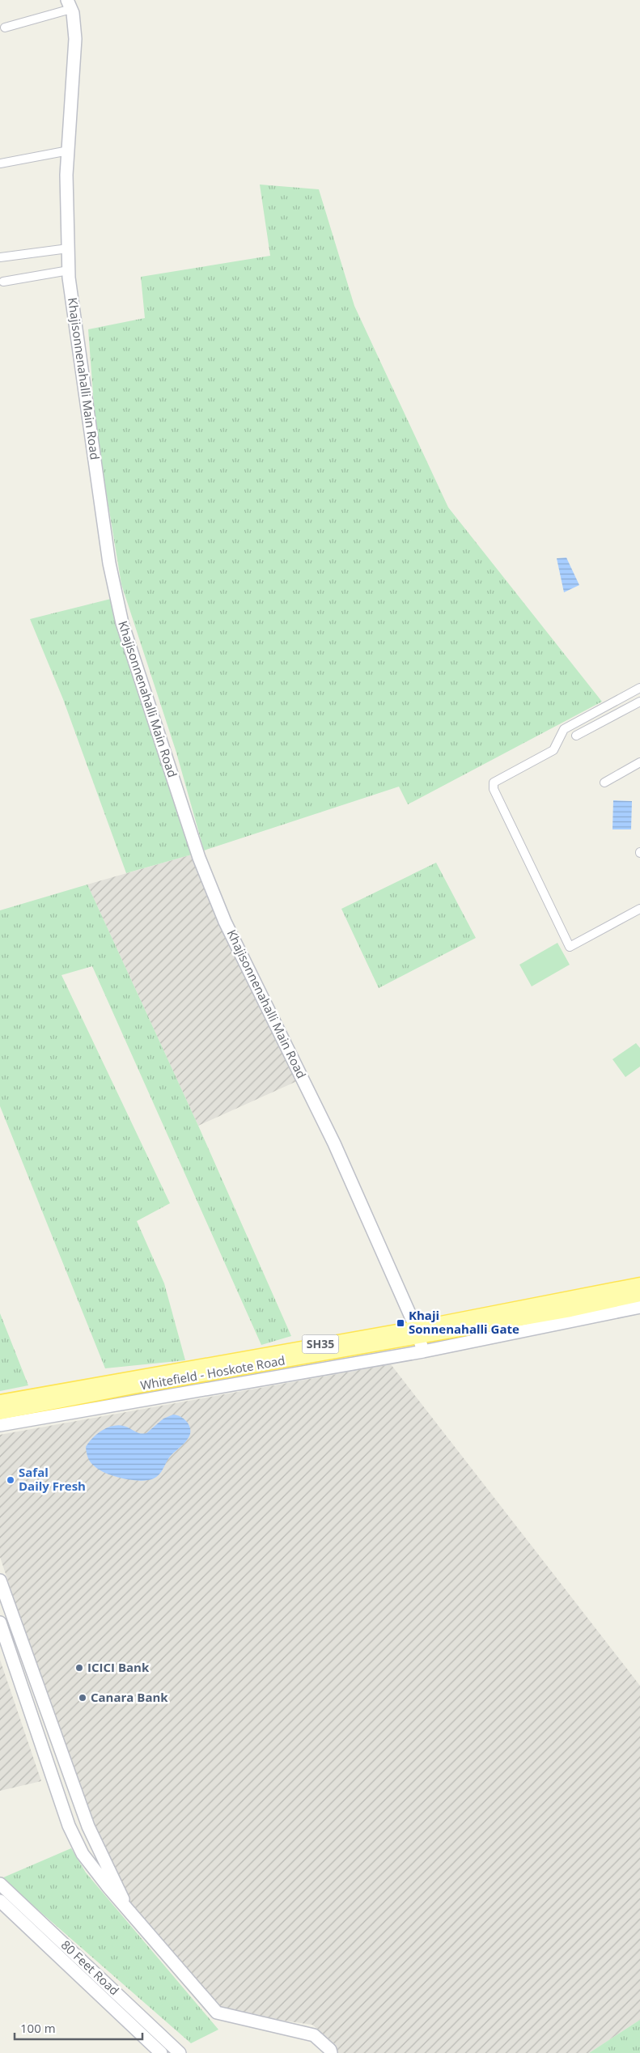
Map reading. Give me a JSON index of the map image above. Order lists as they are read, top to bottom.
{
  "streets": {
    "main road": ["SH35", "Whitefield - Hoskote Road"],
    "street": ["Khajisonnenahalli Main Road", "80 Feet Road"]
  },
  "crossings": [
    ["Khajisonnenahalli Main Road", "Whitefield - Hoskote Road"]
  ],
  "places": {
    "transit": ["Khaji Sonnenahalli Gate"],
    "other": ["Safal Daily Fresh", "ICICI Bank", "Canara Bank"]
  },
  "scale_bar": "100 m"
}
